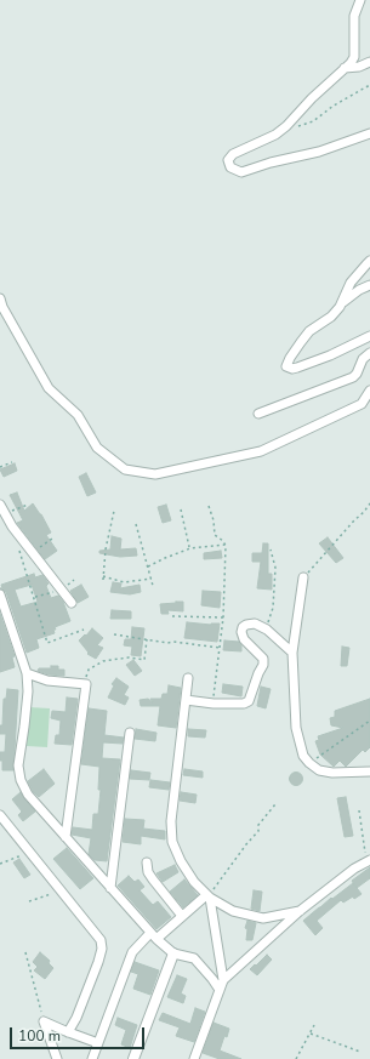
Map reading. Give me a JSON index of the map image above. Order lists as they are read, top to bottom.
{
  "scale_bar": "100 m"
}
